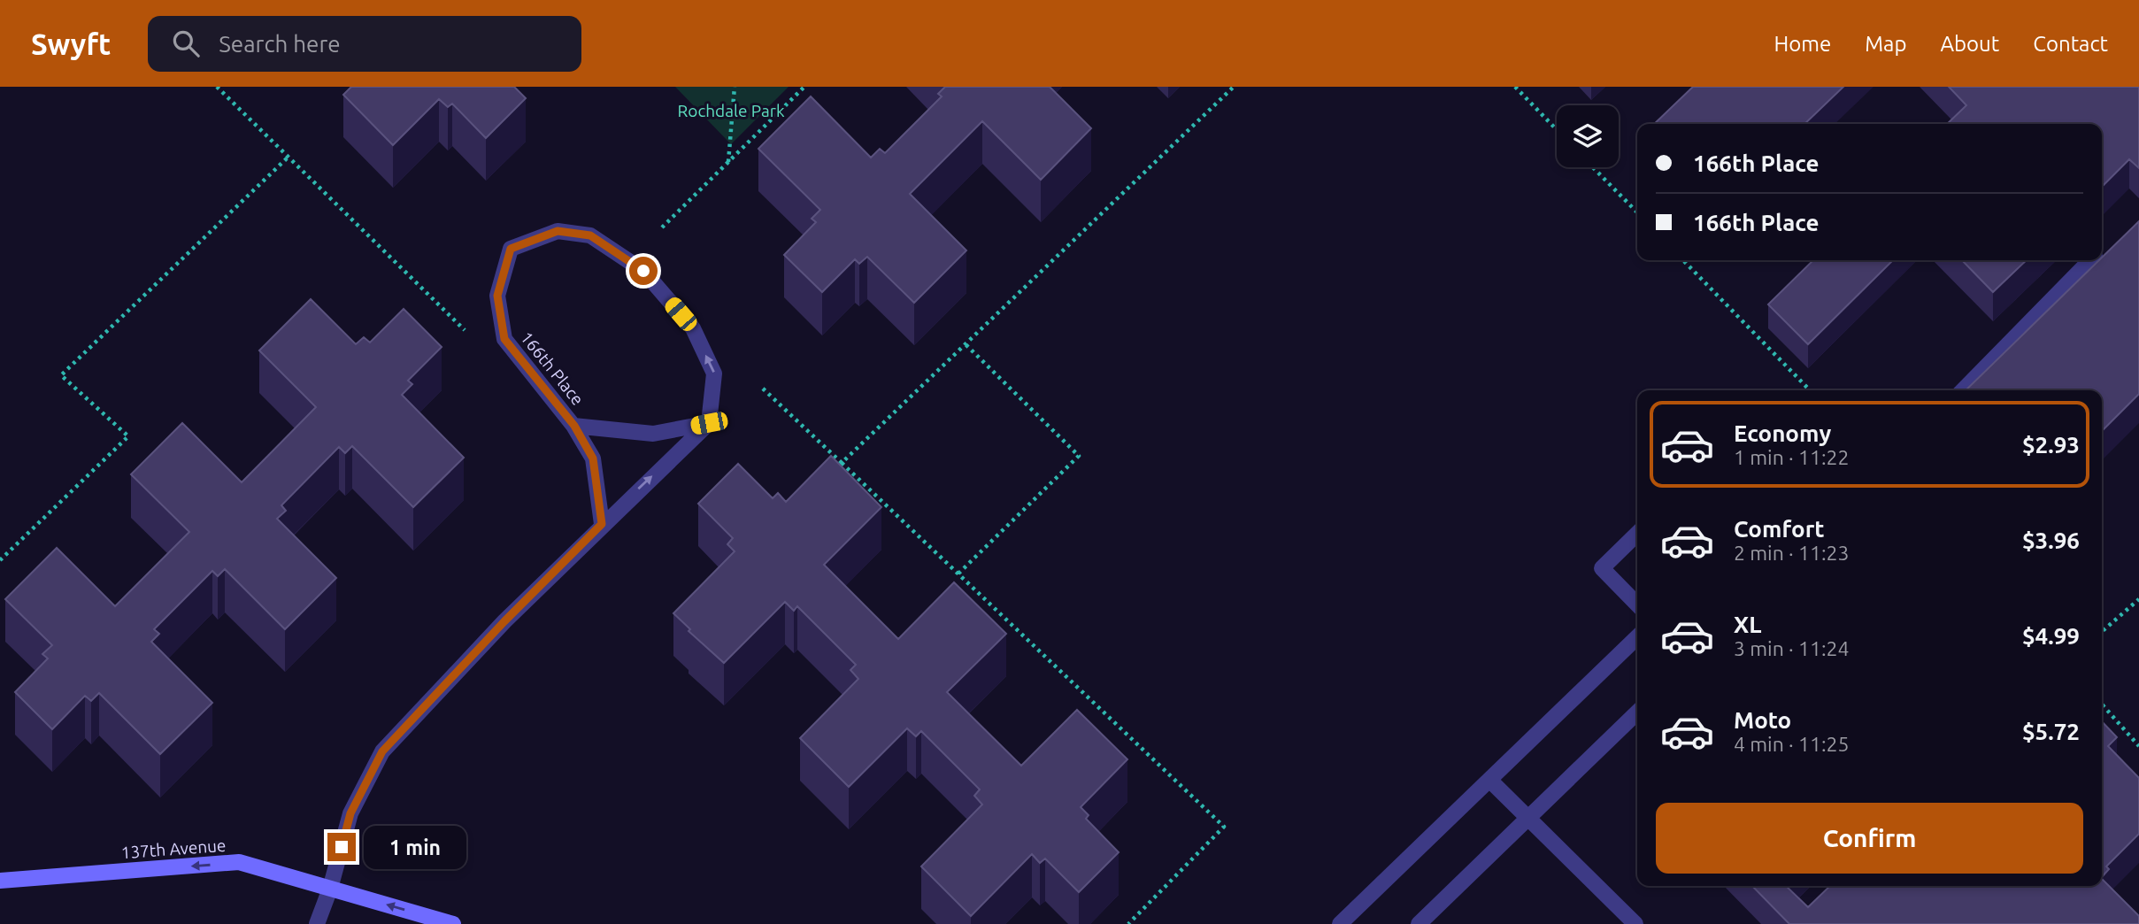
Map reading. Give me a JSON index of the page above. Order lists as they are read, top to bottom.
{
  "streets": {
    "street": ["166th Place", "137th Avenue"]
  },
  "one_way": ["137th Avenue"],
  "parks": ["Rochdale Park"],
  "page": {
    "header": "Swyft",
    "search": "Search here",
    "nav": [
      "Home",
      "Map",
      "About",
      "Contact"
    ],
    "banner": ["166th Place", "166th Place"],
    "list": [
      {
        "name": "Economy",
        "note": "1 min · 11:22",
        "value": "$2.93"
      },
      {
        "name": "Comfort",
        "note": "2 min · 11:23",
        "value": "$3.96"
      },
      {
        "name": "XL",
        "note": "3 min · 11:24",
        "value": "$4.99"
      },
      {
        "name": "Moto",
        "note": "4 min · 11:25",
        "value": "$5.72"
      }
    ],
    "buttons": "Confirm",
    "bubble": "1 min"
  }
}
